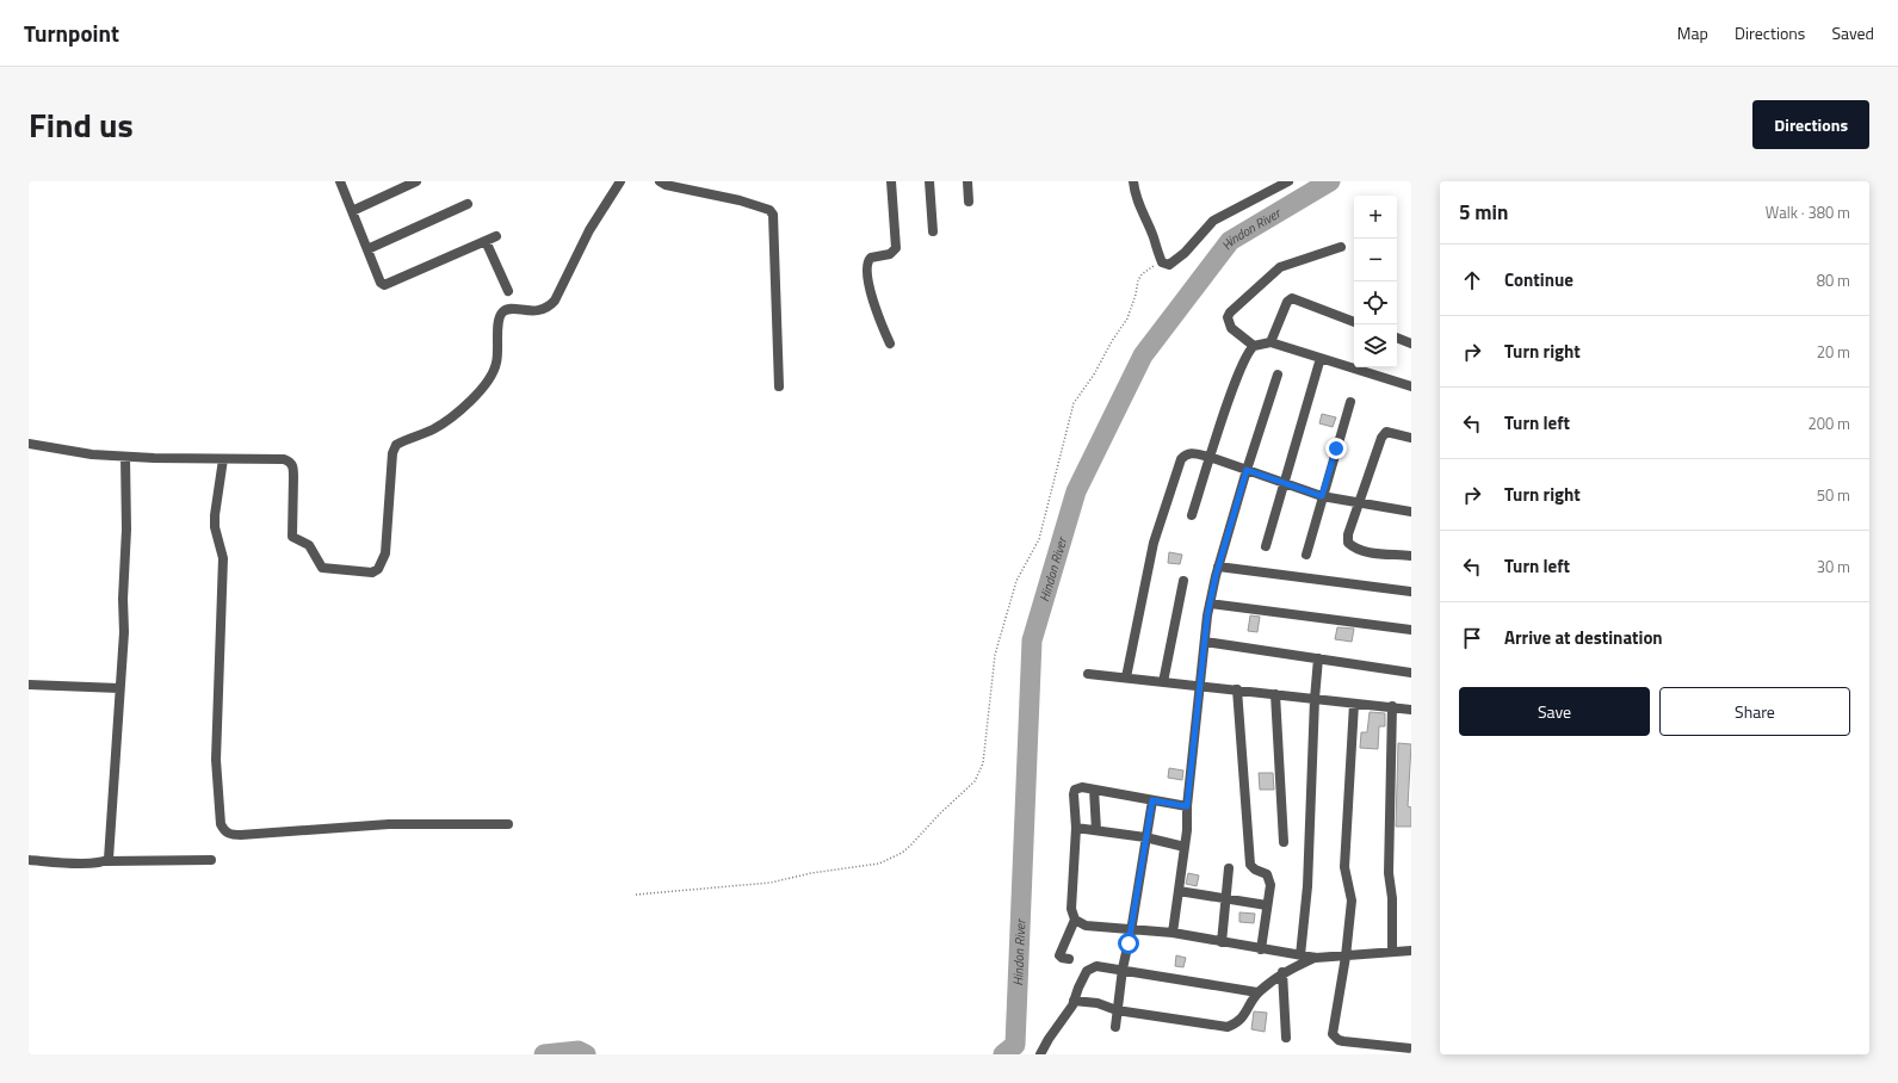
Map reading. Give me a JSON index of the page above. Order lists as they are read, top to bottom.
{
  "water": ["Hindon River"],
  "page": {
    "header": "Turnpoint",
    "nav": ["Map", "Directions", "Saved"],
    "title": "Find us",
    "buttons": [
      "Directions",
      ["Save", "Share"]
    ],
    "heading": ["5 min", "Walk · 380 m"],
    "map_buttons": ["+", "−"],
    "list": [
      ["Continue", "80 m"],
      ["Turn right", "20 m"],
      ["Turn left", "200 m"],
      ["Turn right", "50 m"],
      ["Turn left", "30 m"],
      "Arrive at destination"
    ]
  }
}
